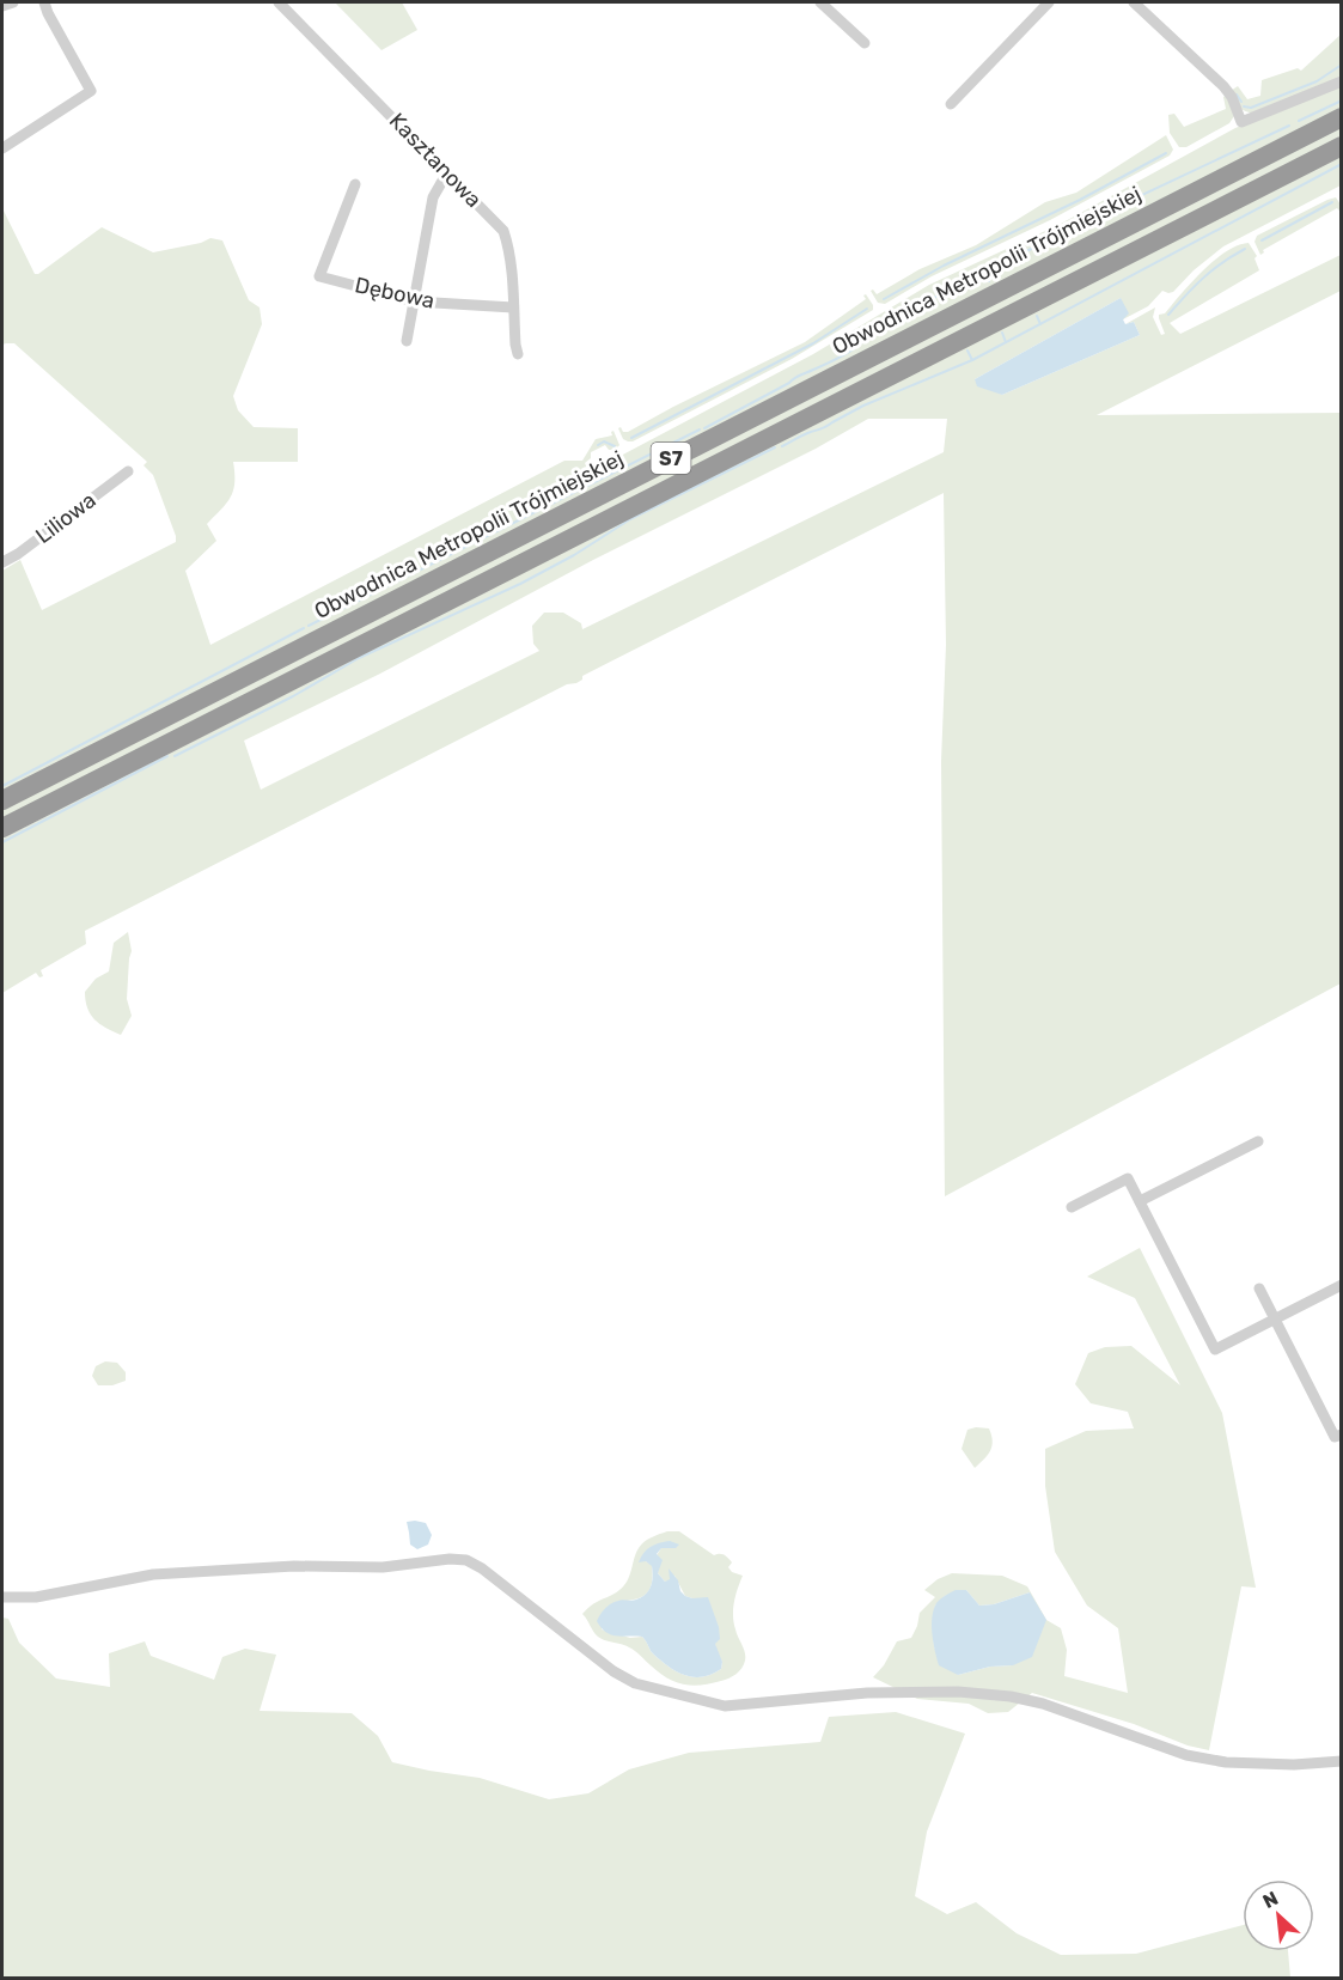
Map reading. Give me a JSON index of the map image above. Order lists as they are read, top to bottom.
{
  "streets": {
    "highway": ["Obwodnica Metropolii Trójmiejskiej", "S7"],
    "street": ["Kasztanowa", "Dębowa", "Liliowa"]
  },
  "crossings": [
    ["Kasztanowa", "Dębowa"]
  ],
  "north": "top left"
}
